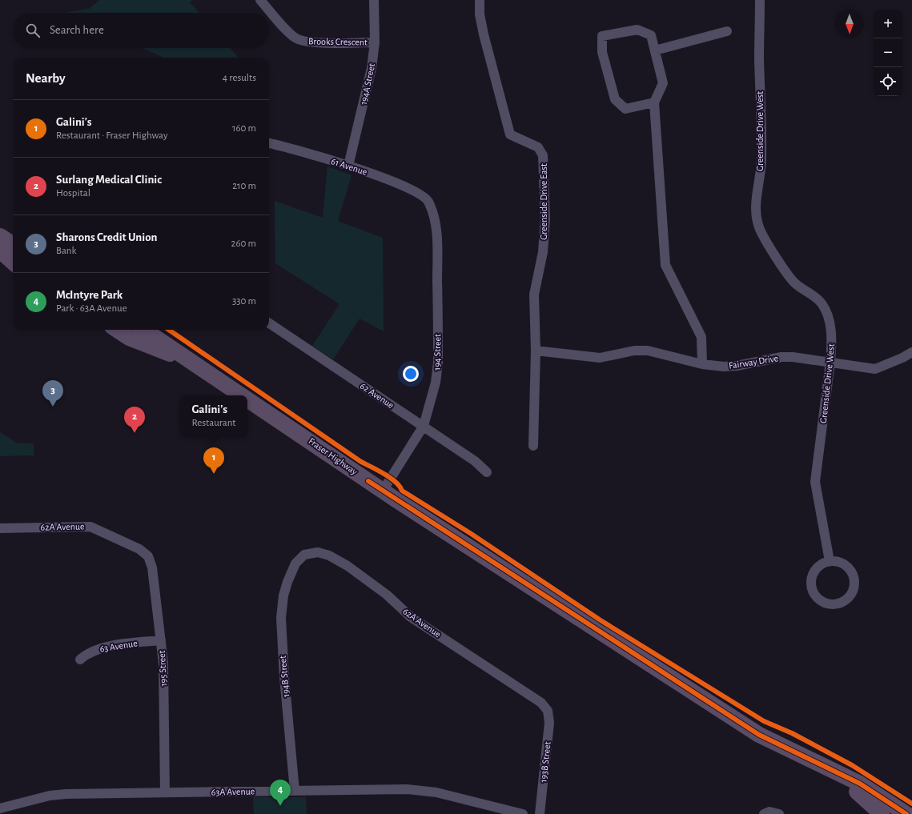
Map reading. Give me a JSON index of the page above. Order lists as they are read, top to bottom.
{
  "streets": {
    "main road": ["Fraser Highway"],
    "street": [
      "Brooks Crescent",
      "194A Street",
      "Greenside Drive West",
      "61 Avenue",
      "Greenside Drive East",
      "194 Street",
      "Fairway Drive",
      "62 Avenue",
      "62A Avenue",
      "63 Avenue",
      "195 Street",
      "194B Street",
      "193B Street",
      "63A Avenue"
    ]
  },
  "crossings": [
    ["Brooks Crescent", "194A Street"],
    ["194A Street", "61 Avenue"],
    ["Greenside Drive West", "Fairway Drive"],
    ["61 Avenue", "194 Street"],
    ["Greenside Drive East", "Fairway Drive"],
    ["194 Street", "62 Avenue"],
    ["194 Street", "Fraser Highway"],
    ["62A Avenue", "195 Street"],
    ["62A Avenue", "194B Street"],
    ["62A Avenue", "193B Street"],
    ["63 Avenue", "195 Street"],
    ["195 Street", "63A Avenue"],
    ["194B Street", "63A Avenue"]
  ],
  "north": "bottom",
  "page": {
    "map_buttons": ["+", "−"],
    "search": "Search here",
    "heading": ["Nearby", "4 results"],
    "list": [
      {
        "mark": "1",
        "name": "Galini's",
        "note": "Restaurant · Fraser Highway",
        "value": "160 m"
      },
      {
        "mark": "2",
        "name": "Surlang Medical Clinic",
        "note": "Hospital",
        "value": "210 m"
      },
      {
        "mark": "3",
        "name": "Sharons Credit Union",
        "note": "Bank",
        "value": "260 m"
      },
      {
        "mark": "4",
        "name": "McIntyre Park",
        "note": "Park · 63A Avenue",
        "value": "330 m"
      }
    ],
    "pins": [
      "3",
      "2",
      "1",
      "4"
    ],
    "popup": ["Galini's", "Restaurant"]
  }
}
